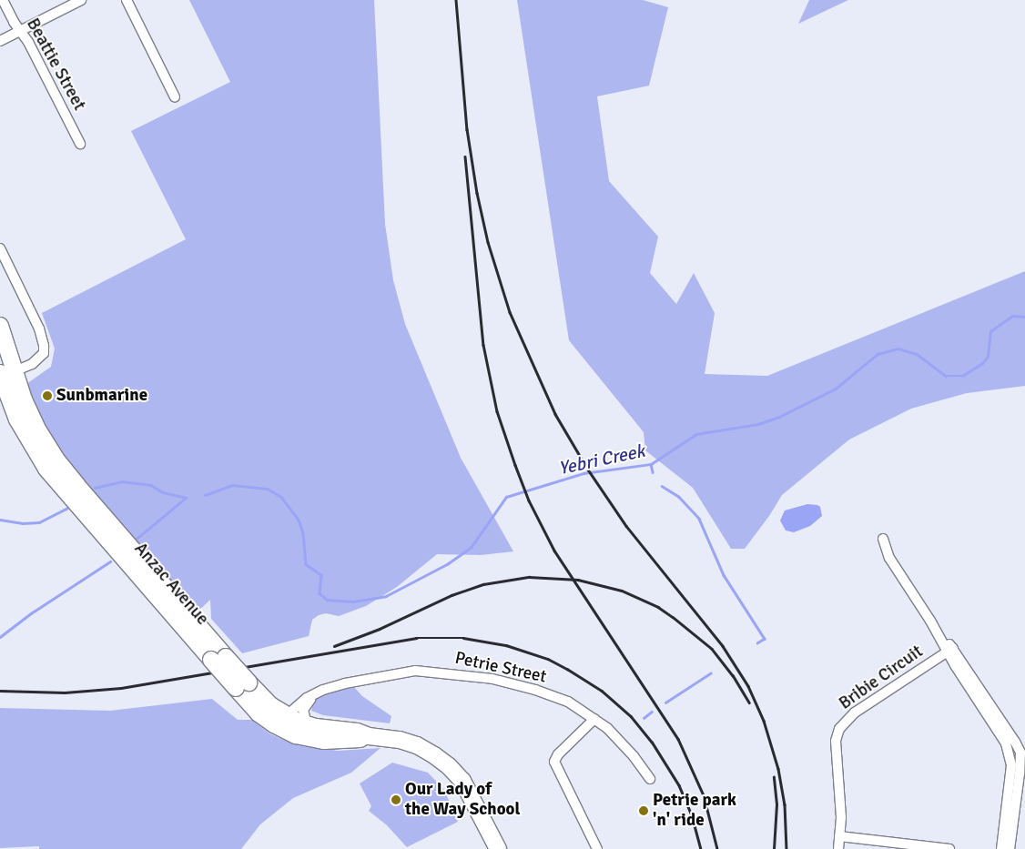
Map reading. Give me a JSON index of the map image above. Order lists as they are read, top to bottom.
{
  "streets": {
    "highway": ["Anzac Avenue"],
    "street": ["Beattie Street", "Petrie Street", "Bribie Circuit"]
  },
  "crossings": [
    ["Anzac Avenue", "Petrie Street"]
  ],
  "water": ["Yebri Creek"],
  "places": ["Sunbmarine", "Our Lady of the Way School", "Petrie park 'n' ride"]
}
